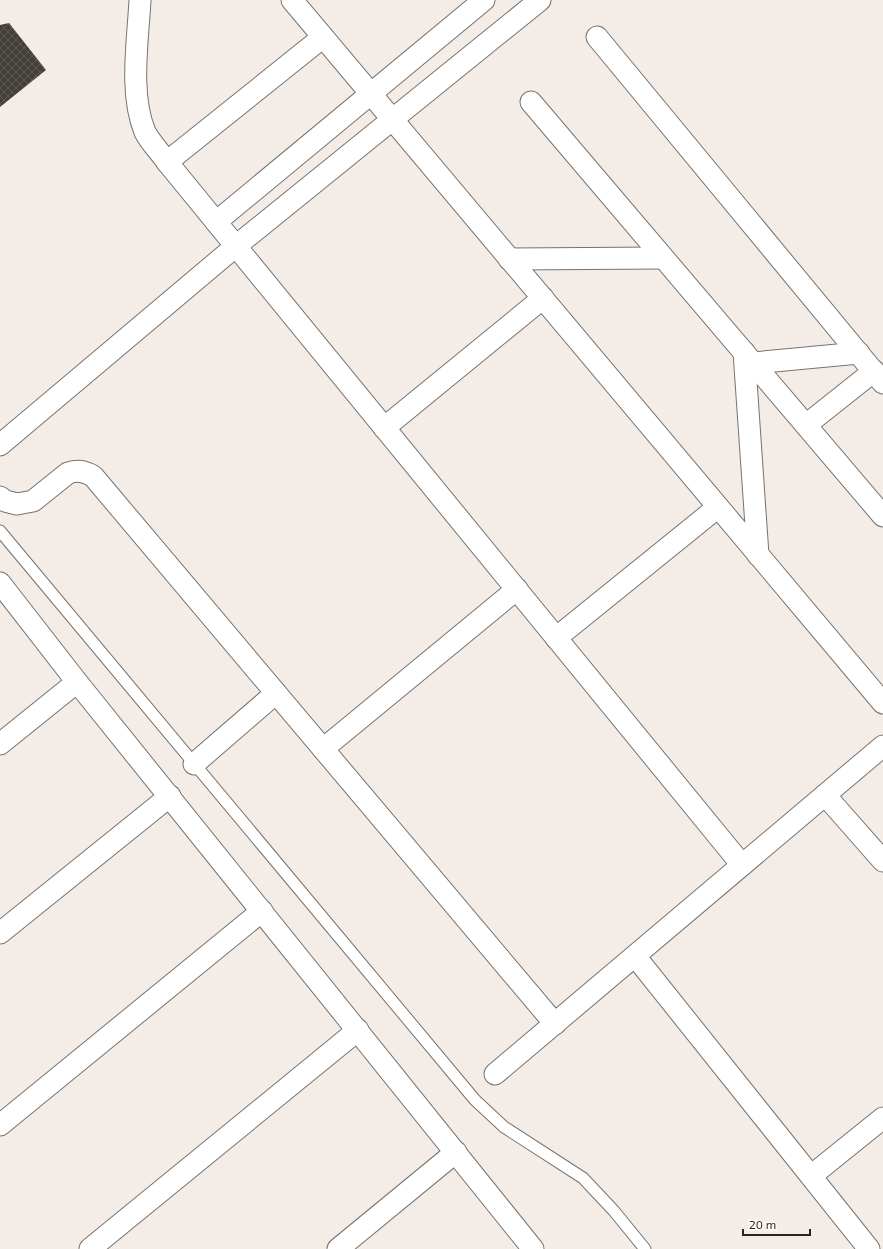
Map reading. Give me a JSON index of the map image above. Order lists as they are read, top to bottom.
{
  "scale_bar": "20 m"
}
